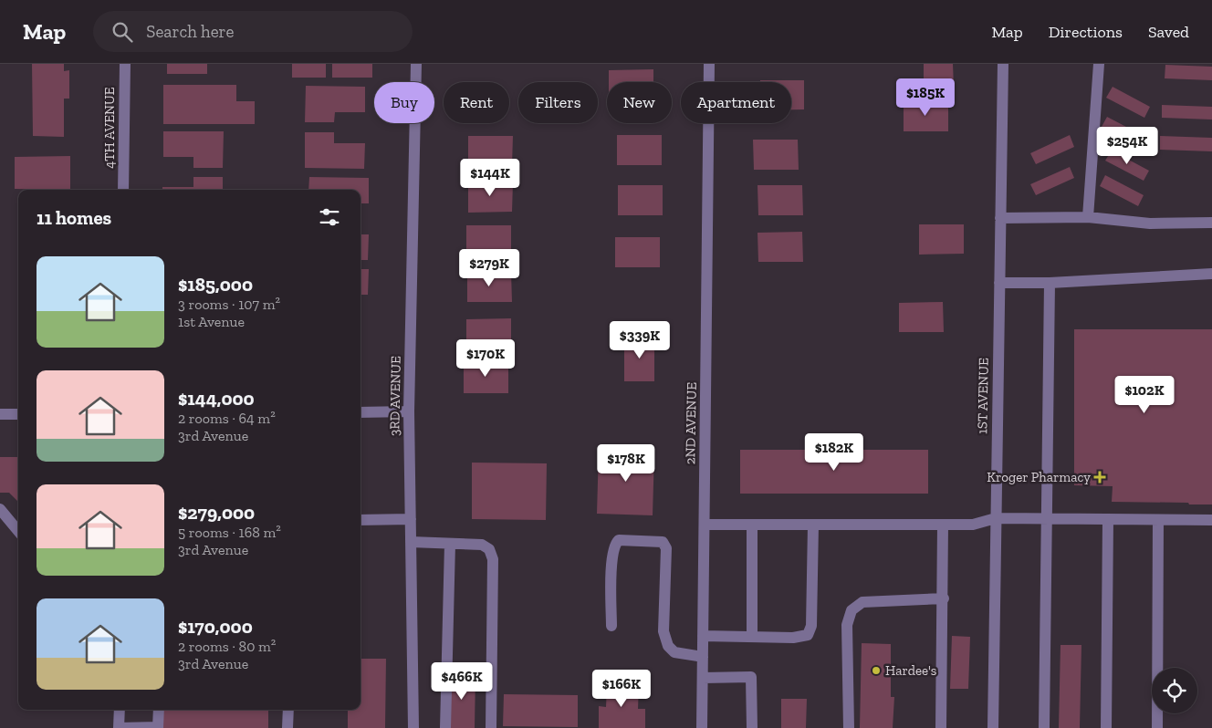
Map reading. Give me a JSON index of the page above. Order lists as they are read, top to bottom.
{
  "streets": {
    "street": [
      "4TH AVENUE",
      "3RD AVENUE",
      "1ST AVENUE",
      "2ND AVENUE"
    ]
  },
  "places": {
    "health": ["Kroger Pharmacy"],
    "other": ["Hardee's"]
  },
  "page": {
    "header": "Map",
    "search": "Search here",
    "nav": ["Map", "Directions", "Saved"],
    "price": [
      "$185K",
      "$254K",
      "$144K",
      "$279K",
      "$339K",
      "$170K",
      "$102K",
      "$182K",
      "$178K",
      "$466K",
      "$166K"
    ],
    "chip": [
      "Buy",
      "Rent",
      "Filters",
      "New",
      "Apartment"
    ],
    "heading": "11 homes",
    "list": [
      {
        "name": "$185,000",
        "note": "3 rooms · 107 m² · 1st Avenue"
      },
      {
        "name": "$144,000",
        "note": "2 rooms · 64 m² · 3rd Avenue"
      },
      {
        "name": "$279,000",
        "note": "5 rooms · 168 m² · 3rd Avenue"
      },
      {
        "name": "$170,000",
        "note": "2 rooms · 80 m² · 3rd Avenue"
      }
    ]
  }
}
